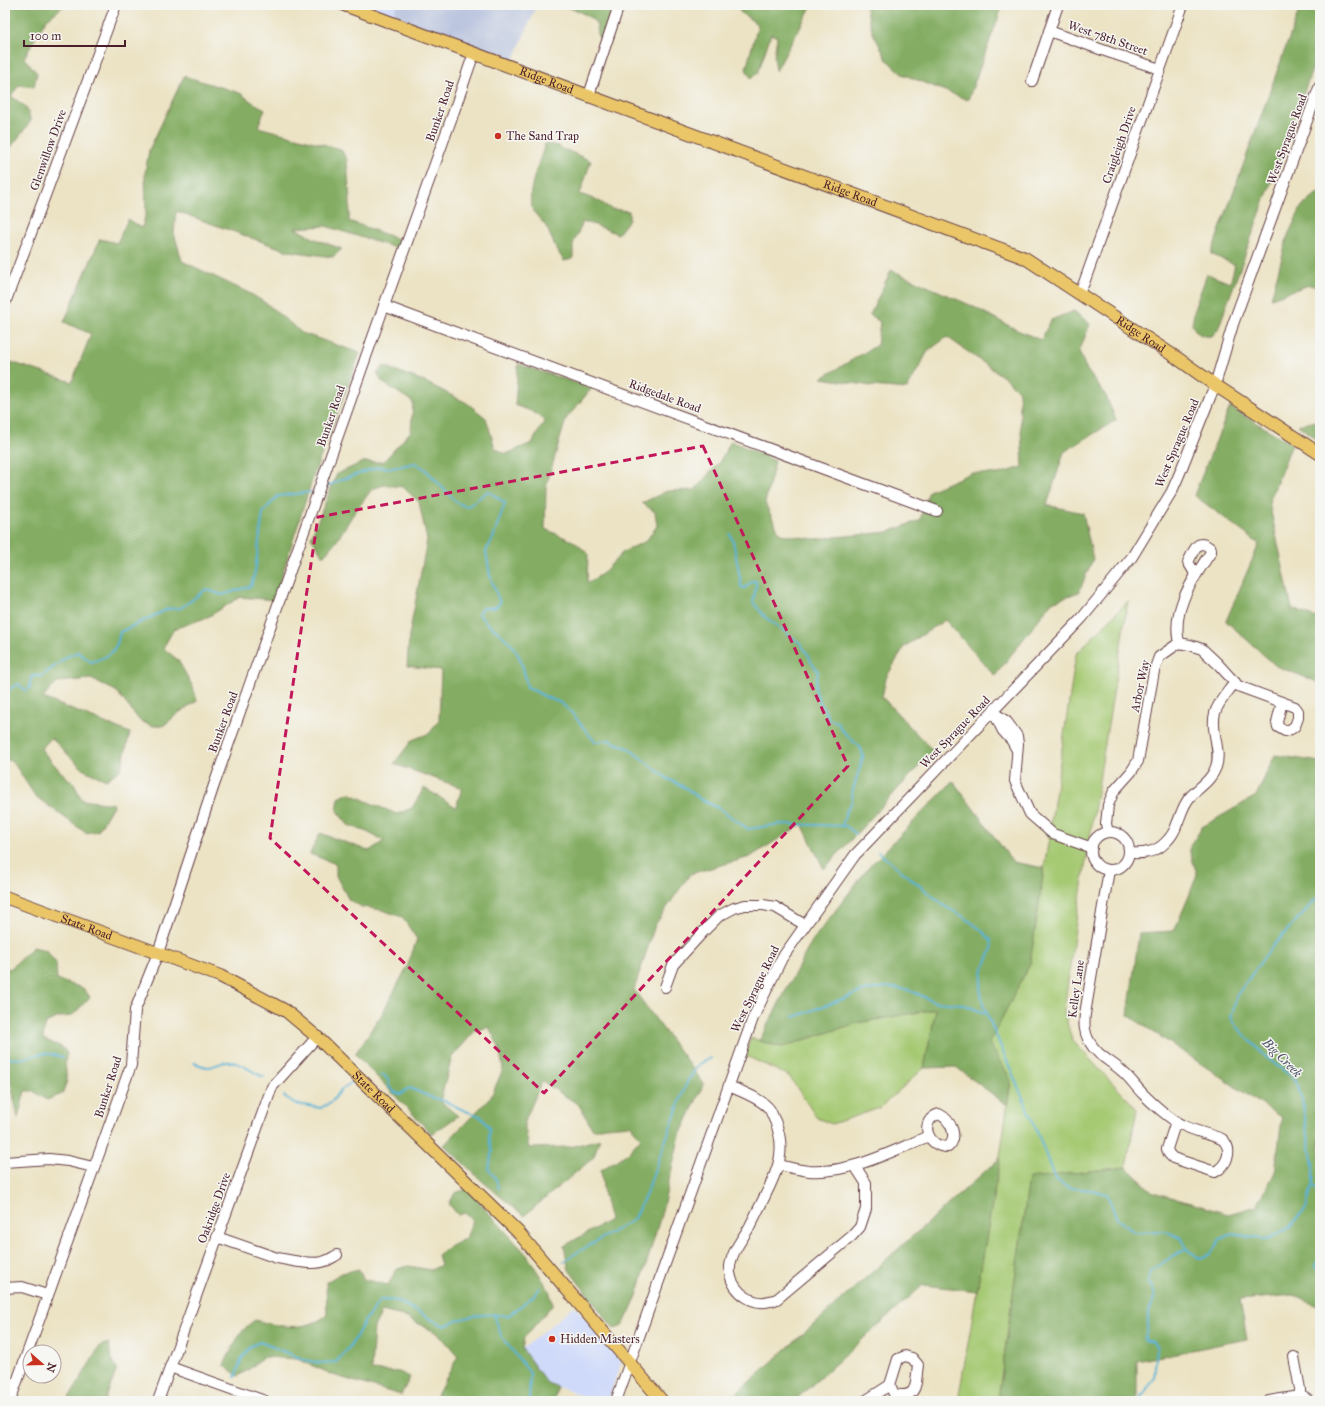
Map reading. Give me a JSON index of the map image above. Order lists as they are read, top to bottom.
{
  "streets": {
    "main road": ["Ridge Road", "State Road"],
    "street": [
      "West 78th Street",
      "Bunker Road",
      "West Sprague Road",
      "Craigleigh Drive",
      "Glenwillow Drive",
      "Ridgedale Road",
      "Arbor Way",
      "Kelley Lane",
      "Oakridge Drive"
    ]
  },
  "crossings": [
    ["West 78th Street", "Craigleigh Drive"],
    ["Ridge Road", "Bunker Road"],
    ["Ridge Road", "West Sprague Road"],
    ["Ridge Road", "Craigleigh Drive"],
    ["Bunker Road", "Ridgedale Road"],
    ["Bunker Road", "State Road"],
    ["West Sprague Road", "State Road"],
    ["Arbor Way", "Kelley Lane"],
    ["State Road", "Oakridge Drive"]
  ],
  "water": ["Big Creek"],
  "places": ["The Sand Trap", "Hidden Masters"],
  "scale_bar": "100 m",
  "north": "right"
}
